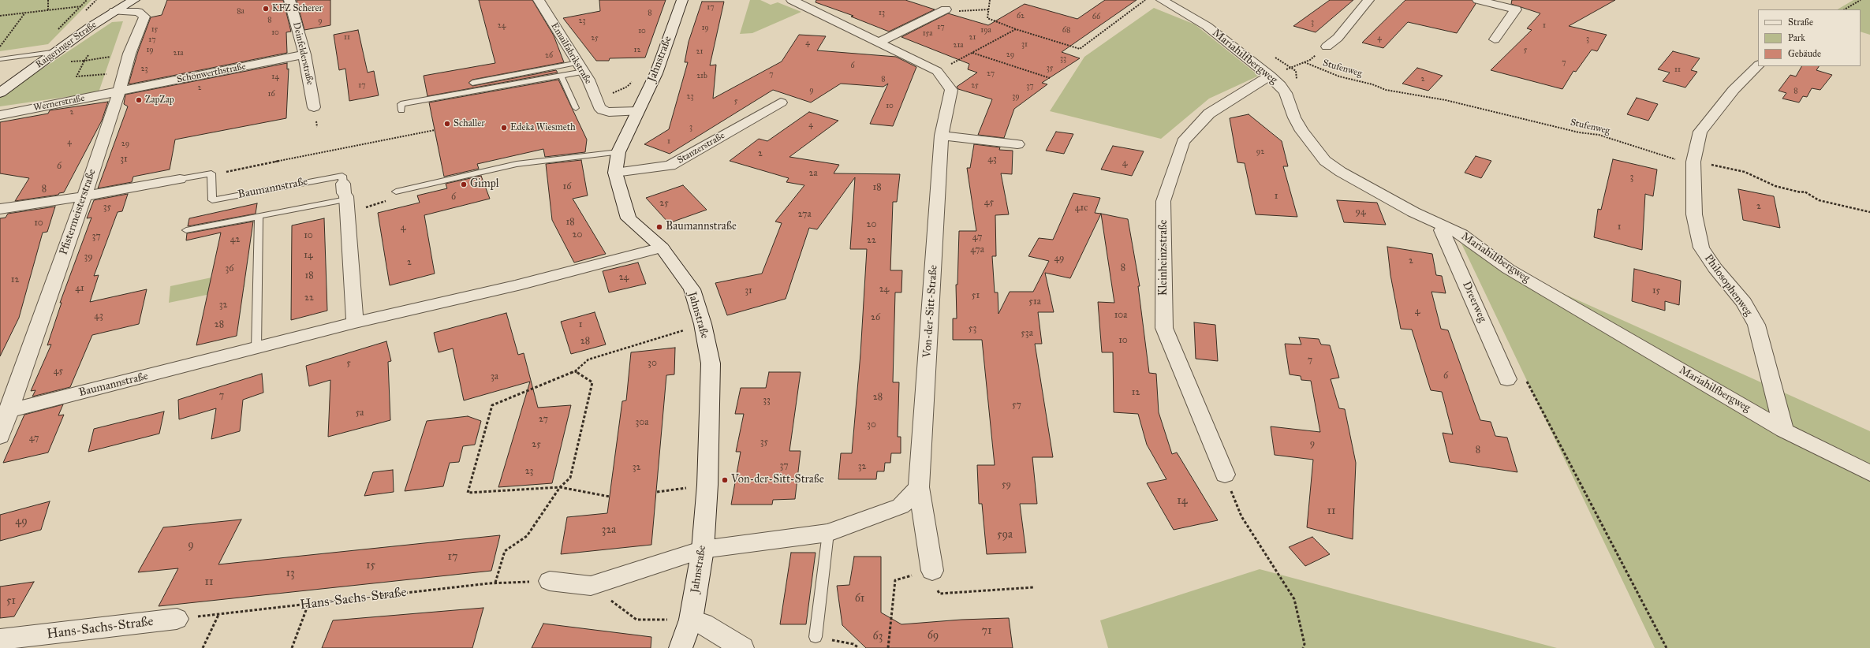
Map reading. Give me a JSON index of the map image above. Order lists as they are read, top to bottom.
{
  "streets": {
    "street": [
      "Raigeringer Straße",
      "Deinfelderstraße",
      "Emailfabrikstraße",
      "Mariahilfbergweg",
      "Jahnstraße",
      "Schönwerthstraße",
      "Wernerstraße",
      "Stanzerstraße",
      "Baumannstraße",
      "Pfistermeisterstraße",
      "Kleinheinzstraße",
      "Philosophenweg",
      "Dreerweg",
      "Von-der-Sitt-Straße",
      "Hans-Sachs-Straße"
    ],
    "path": ["Stufenweg"]
  },
  "crossings": [
    ["Raigeringer Straße", "Pfistermeisterstraße"],
    ["Deinfelderstraße", "Schönwerthstraße"],
    ["Emailfabrikstraße", "Jahnstraße"],
    ["Mariahilfbergweg", "Kleinheinzstraße"],
    ["Mariahilfbergweg", "Philosophenweg"],
    ["Mariahilfbergweg", "Dreerweg"],
    ["Jahnstraße", "Stanzerstraße"],
    ["Jahnstraße", "Baumannstraße"],
    ["Stufenweg", "Philosophenweg"],
    ["Schönwerthstraße", "Wernerstraße"],
    ["Schönwerthstraße", "Pfistermeisterstraße"],
    ["Wernerstraße", "Pfistermeisterstraße"],
    ["Baumannstraße", "Pfistermeisterstraße"]
  ],
  "places": [
    "KFZ Scherer",
    "ZapZap",
    "Schaller",
    "Edeka Wiesmeth",
    "Gimpl",
    "Baumannstraße",
    "Von-der-Sitt-Straße"
  ],
  "house_numbers": [
    "17",
    "8a",
    "8",
    "13",
    "62",
    "66",
    "8",
    "9",
    "23",
    "3",
    "24",
    "1",
    "17",
    "19",
    "15",
    "19a",
    "68",
    "10",
    "10",
    "15a",
    "11",
    "21",
    "25",
    "4",
    "3",
    "17",
    "4",
    "31",
    "21a",
    "19",
    "12",
    "5",
    "21",
    "21a",
    "29",
    "26",
    "33",
    "7",
    "6",
    "35",
    "23",
    "11",
    "27",
    "7",
    "21b",
    "14",
    "8",
    "2",
    "17",
    "25",
    "37",
    "2",
    "9",
    "8",
    "16",
    "23",
    "39",
    "5",
    "10",
    "2",
    "4",
    "3",
    "1",
    "4",
    "29",
    "92",
    "2",
    "31",
    "43",
    "4",
    "6",
    "2a",
    "3",
    "16",
    "18",
    "8",
    "1",
    "6",
    "45",
    "25",
    "2",
    "35",
    "41c",
    "94",
    "27a",
    "18",
    "10",
    "20",
    "1",
    "4",
    "20",
    "10",
    "37",
    "47",
    "42",
    "22",
    "47a",
    "14",
    "39",
    "49",
    "2",
    "2",
    "8",
    "36",
    "18",
    "24",
    "12",
    "41",
    "24",
    "31",
    "15",
    "51",
    "22",
    "51a",
    "32",
    "4",
    "10a",
    "43",
    "26",
    "28",
    "1",
    "53",
    "53a",
    "10",
    "28",
    "7",
    "5",
    "30",
    "45",
    "6",
    "3a",
    "12",
    "7",
    "28",
    "33",
    "57",
    "5a",
    "27",
    "30a",
    "30",
    "47",
    "35",
    "9",
    "25",
    "8",
    "37",
    "32",
    "32",
    "23",
    "59",
    "14",
    "11",
    "49",
    "32a",
    "59a",
    "9",
    "17",
    "15",
    "13",
    "11",
    "61",
    "51",
    "71",
    "69",
    "63"
  ],
  "legend": ["Straße", "Park", "Gebäude"]
}
